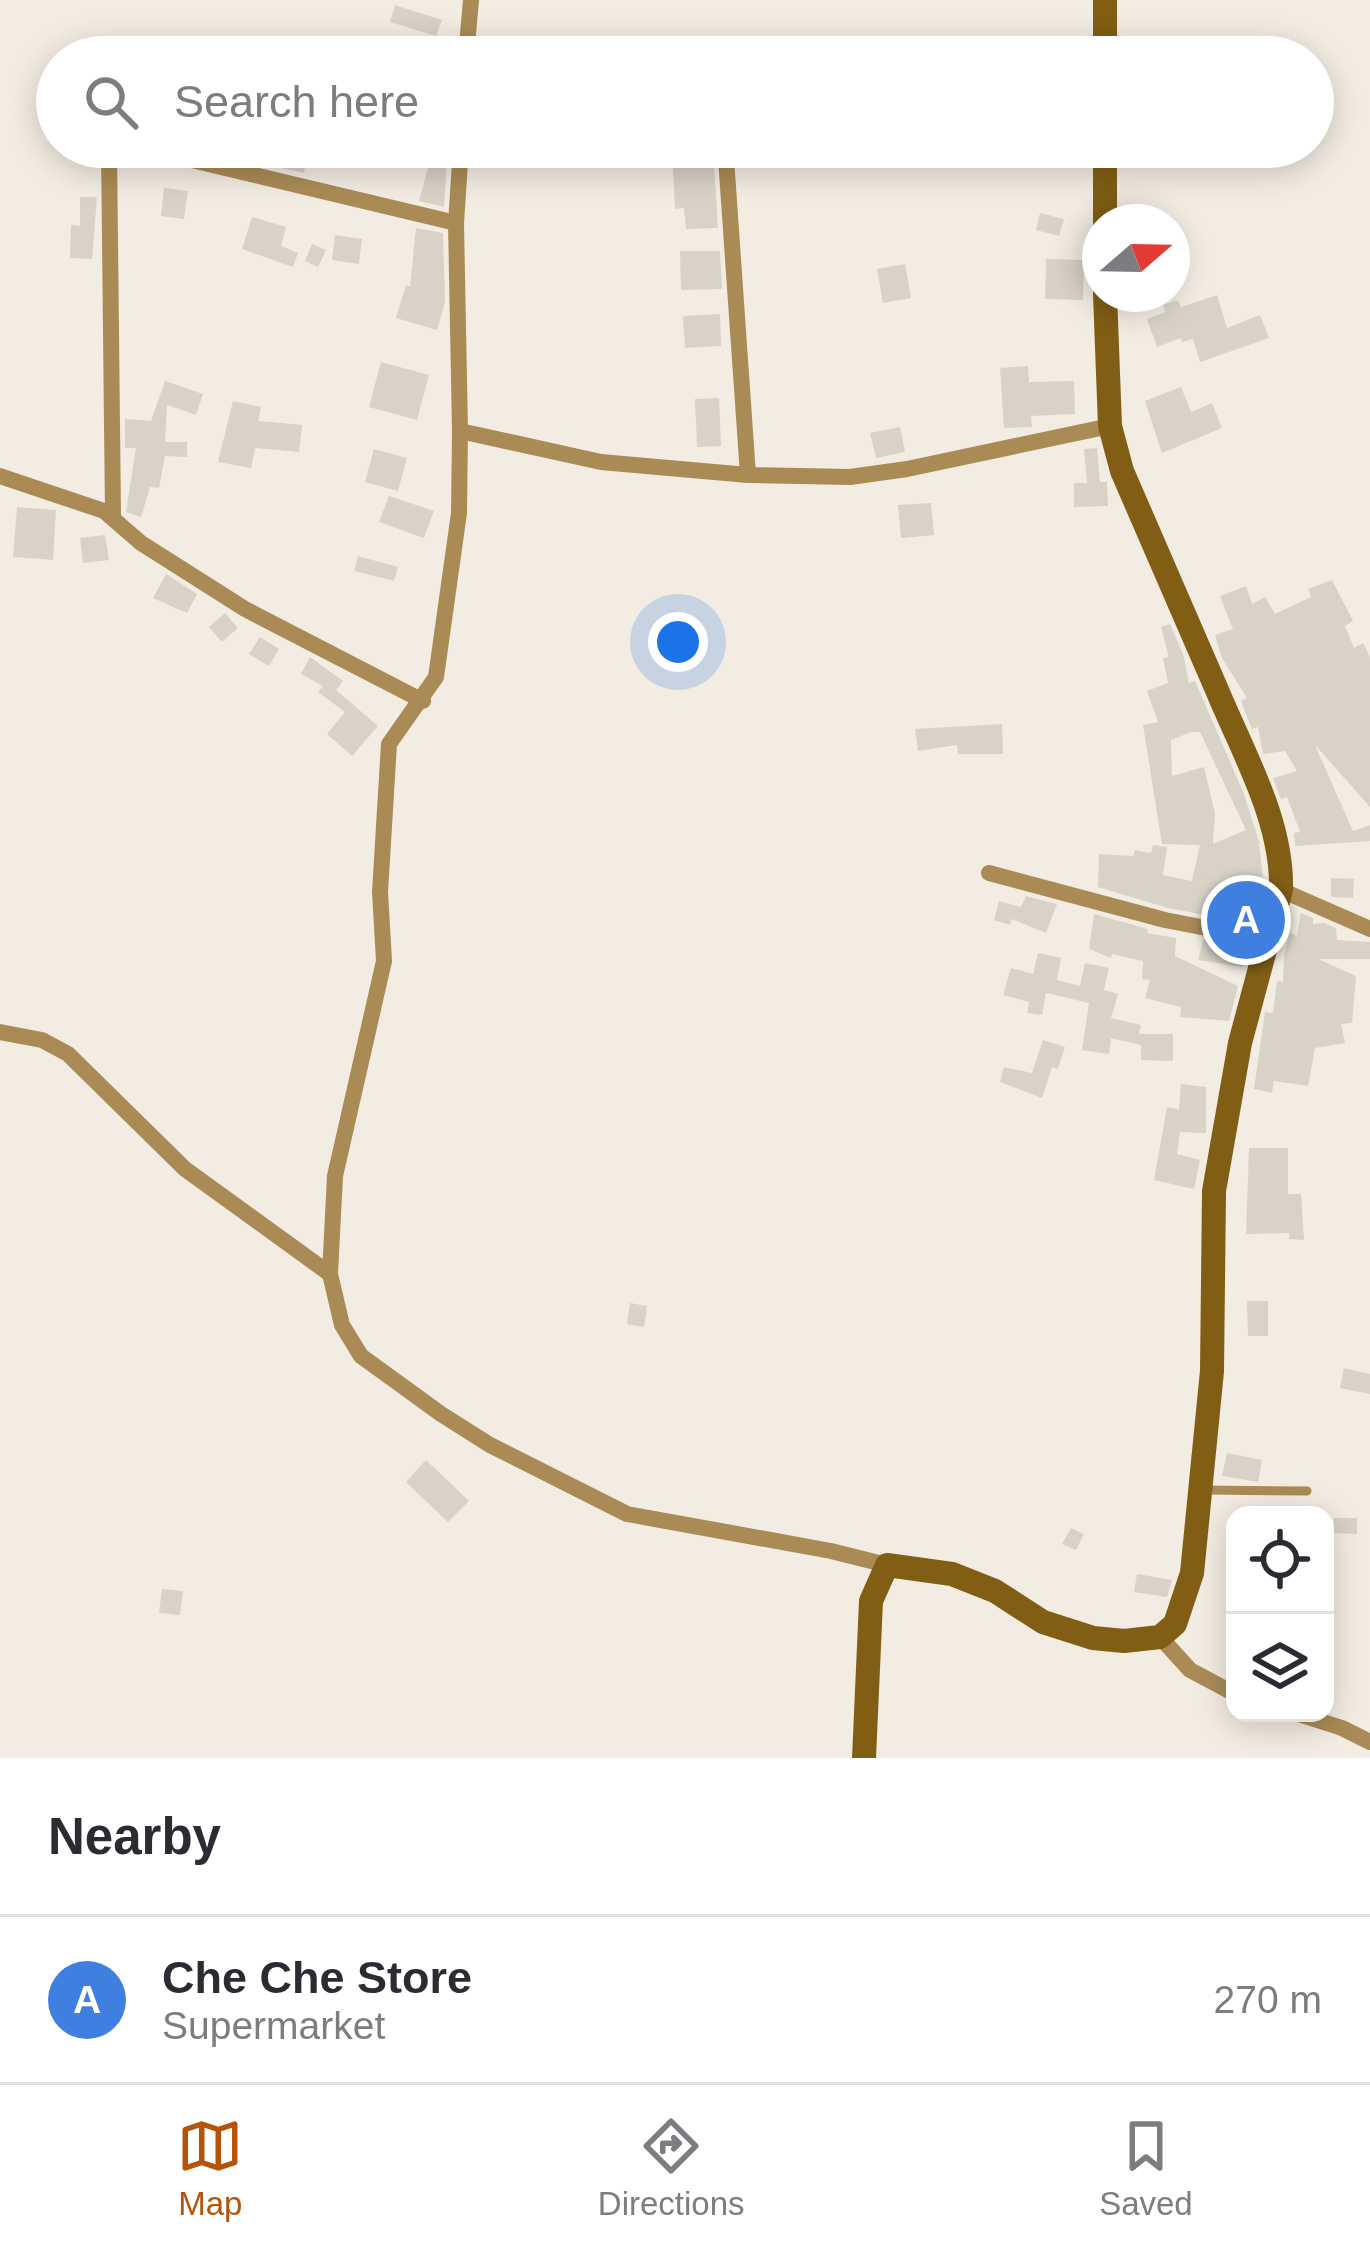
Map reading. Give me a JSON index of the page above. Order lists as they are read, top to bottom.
{
  "north": "right",
  "page": {
    "search": "Search here",
    "pins": "A",
    "heading": "Nearby",
    "list": [
      {
        "mark": "A",
        "name": "Che Che Store",
        "note": "Supermarket",
        "value": "270 m"
      }
    ],
    "nav": ["Map", "Directions", "Saved"]
  }
}
